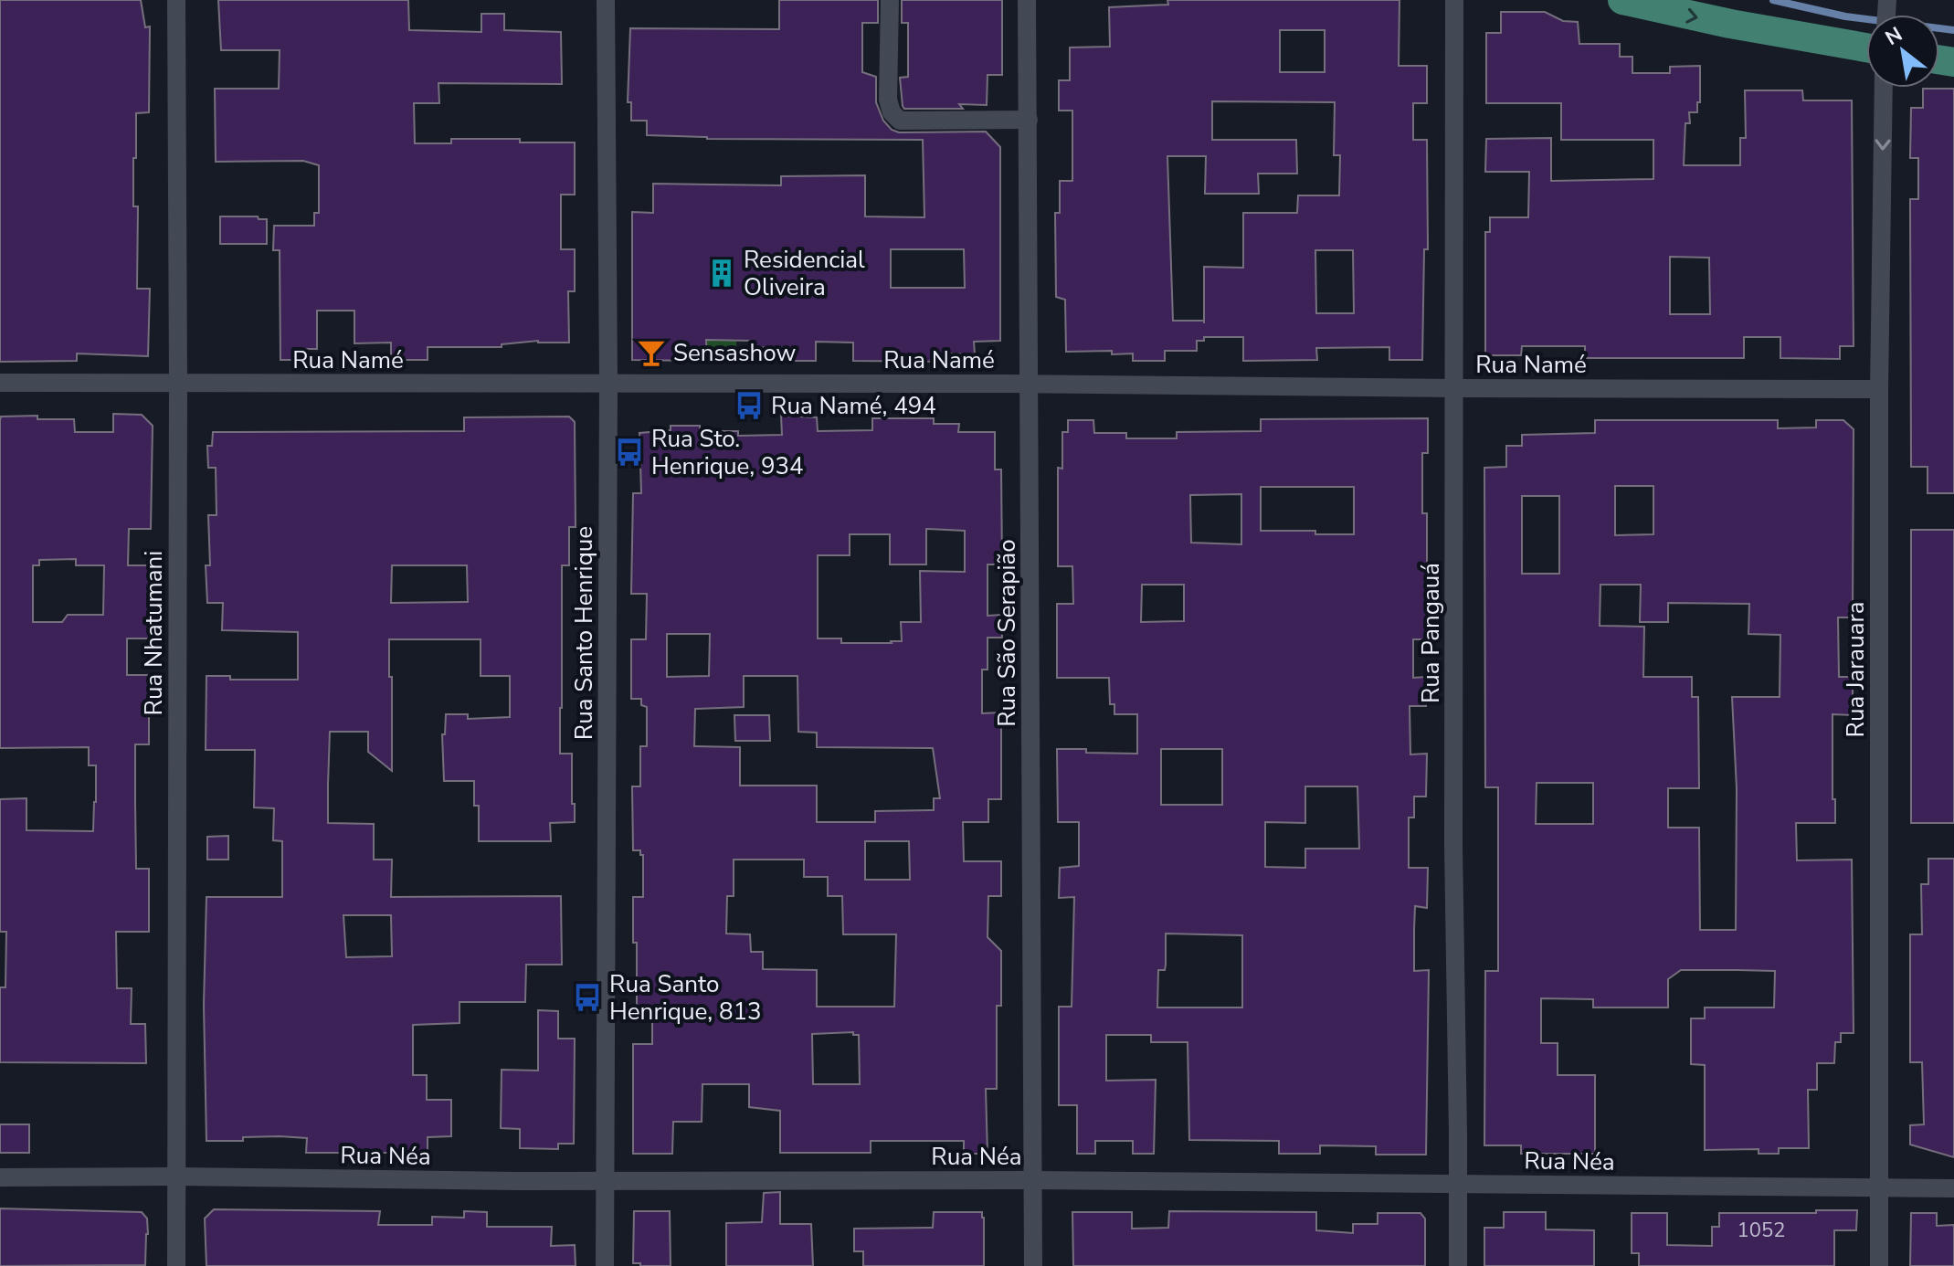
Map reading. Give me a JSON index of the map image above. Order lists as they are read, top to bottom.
{
  "streets": {
    "street": [
      "Rua Namé",
      "Rua Nhatumani",
      "Rua Santo Henrique",
      "Rua São Serapião",
      "Rua Pangauá",
      "Rua Jarauara",
      "Rua Néa"
    ]
  },
  "crossings": [
    ["Rua Namé", "Rua Nhatumani"],
    ["Rua Namé", "Rua Santo Henrique"],
    ["Rua Namé", "Rua São Serapião"],
    ["Rua Namé", "Rua Pangauá"],
    ["Rua Namé", "Rua Jarauara"],
    ["Rua Nhatumani", "Rua Néa"],
    ["Rua Santo Henrique", "Rua Néa"],
    ["Rua São Serapião", "Rua Néa"],
    ["Rua Pangauá", "Rua Néa"],
    ["Rua Jarauara", "Rua Néa"]
  ],
  "places": {
    "building": ["Residencial Oliveira"],
    "bar": ["Sensashow"],
    "bus stop": ["Rua Namé, 494", "Rua Sto. Henrique, 934", "Rua Santo Henrique, 813"]
  },
  "house_numbers": ["1052"],
  "north": "top left"
}
